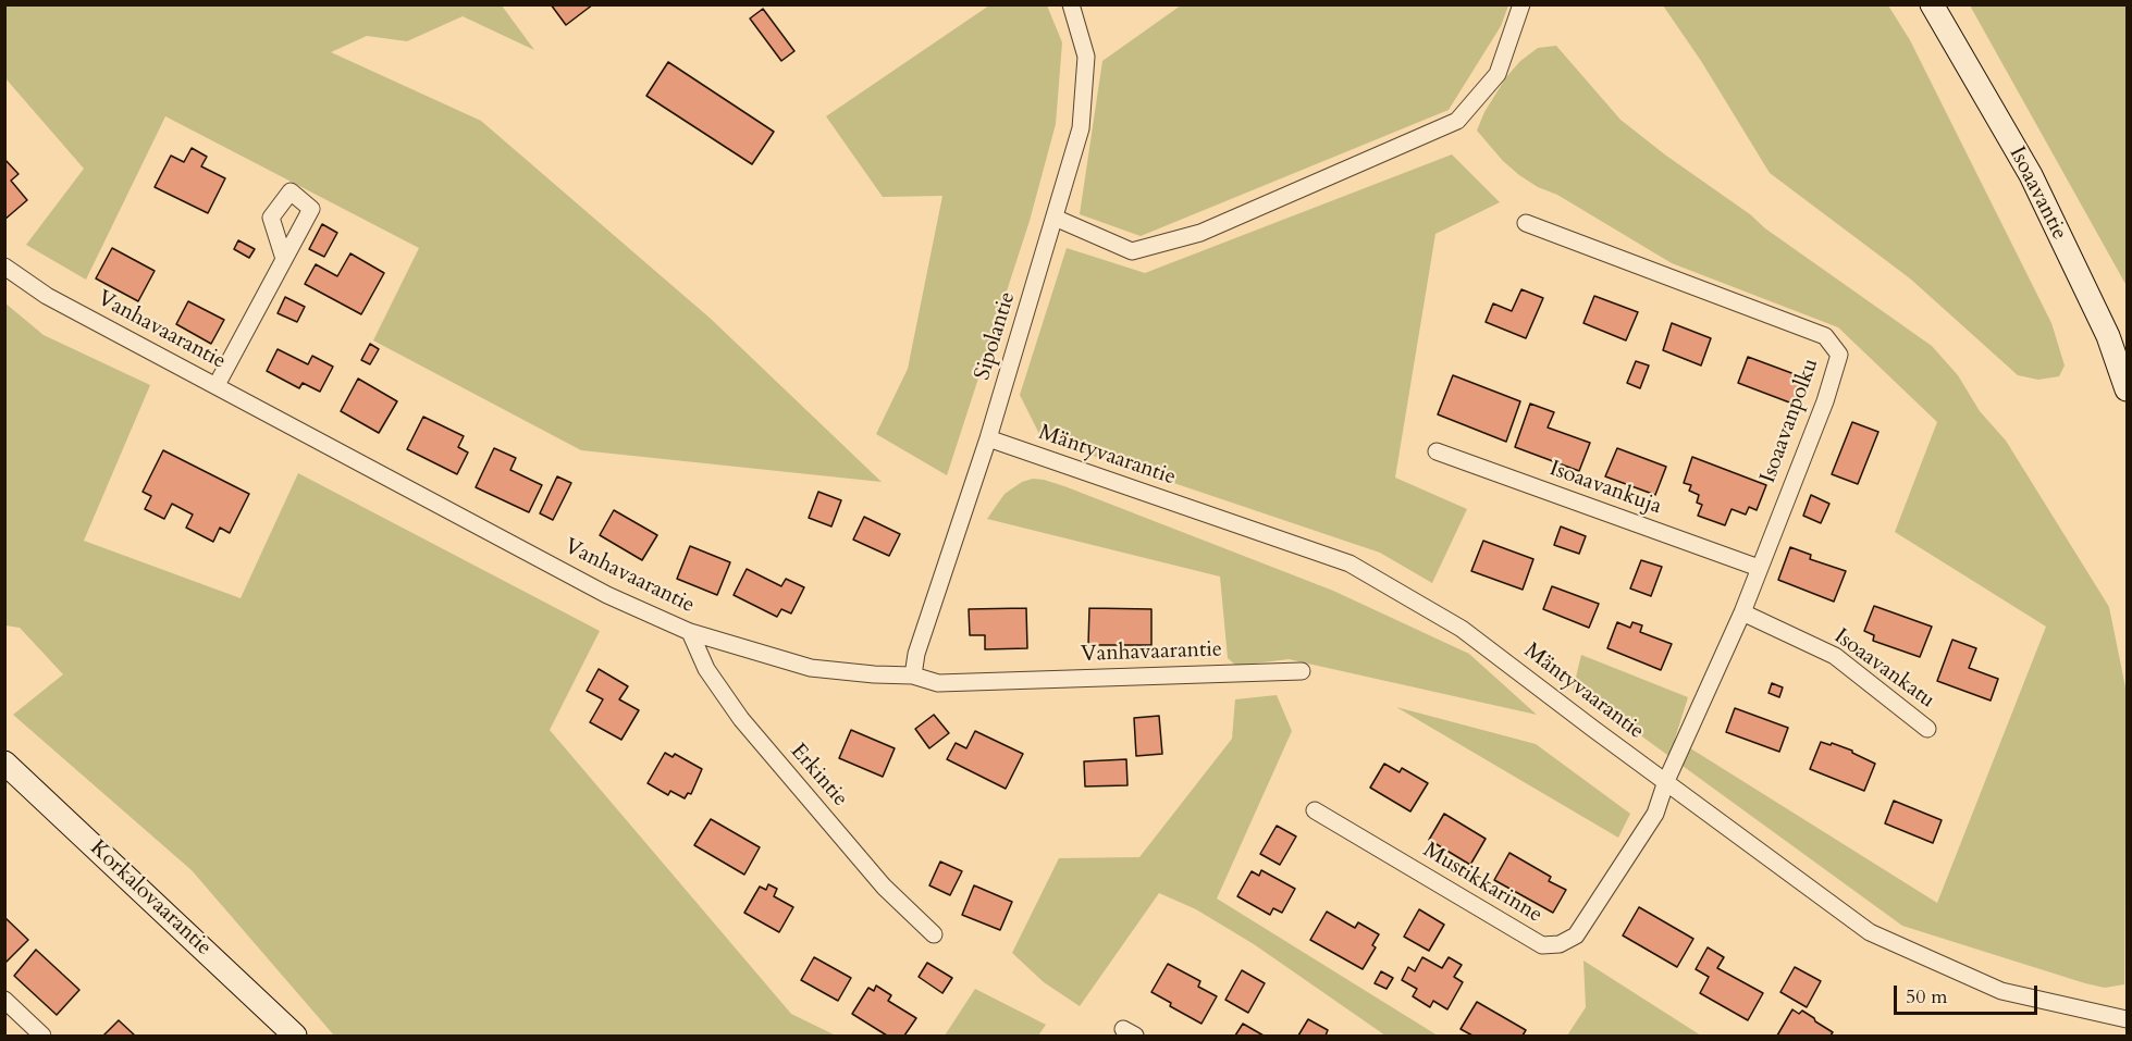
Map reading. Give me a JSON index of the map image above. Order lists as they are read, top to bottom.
{
  "streets": {
    "main road": ["Isoaavantie", "Korkalovaarantie"],
    "street": [
      "Vanhavaarantie",
      "Sipolantie",
      "Isoaavanpolku",
      "Mäntyvaarantie",
      "Isoaavankuja",
      "Isoaavankatu",
      "Erkintie",
      "Mustikkarinne"
    ]
  },
  "crossings": [
    ["Vanhavaarantie", "Sipolantie"],
    ["Vanhavaarantie", "Erkintie"],
    ["Sipolantie", "Mäntyvaarantie"],
    ["Isoaavanpolku", "Mäntyvaarantie"],
    ["Isoaavanpolku", "Isoaavankuja"],
    ["Isoaavanpolku", "Isoaavankatu"],
    ["Isoaavanpolku", "Mustikkarinne"],
    ["Mäntyvaarantie", "Mustikkarinne"]
  ],
  "scale_bar": "50 m"
}
